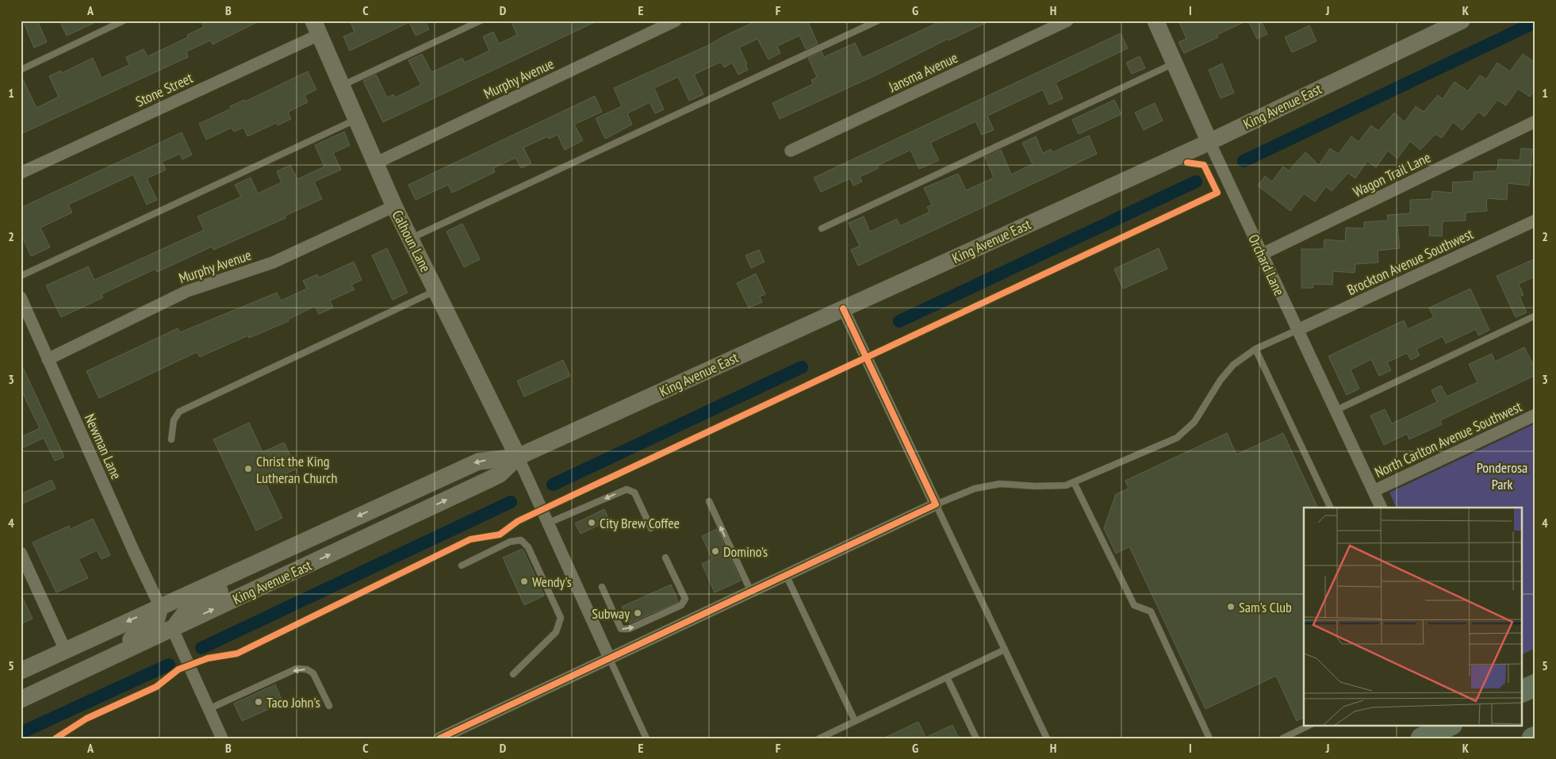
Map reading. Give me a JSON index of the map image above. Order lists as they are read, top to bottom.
{
  "streets": {
    "main road": ["King Avenue East", "Calhoun Lane", "Orchard Lane"],
    "street": [
      "Jansma Avenue",
      "Murphy Avenue",
      "Stone Street",
      "Wagon Trail Lane",
      "Brockton Avenue Southwest",
      "North Carlton Avenue Southwest",
      "Newman Lane"
    ]
  },
  "crossings": [
    ["Murphy Avenue", "Calhoun Lane"],
    ["Murphy Avenue", "Newman Lane"],
    ["Stone Street", "Calhoun Lane"],
    ["King Avenue East", "Calhoun Lane"],
    ["King Avenue East", "Orchard Lane"],
    ["King Avenue East", "Newman Lane"],
    ["Wagon Trail Lane", "Orchard Lane"],
    ["Brockton Avenue Southwest", "Orchard Lane"],
    ["Orchard Lane", "North Carlton Avenue Southwest"]
  ],
  "parks": ["Ponderosa Park"],
  "places": [
    "Christ the King Lutheran Church",
    "City Brew Coffee",
    "Domino's",
    "Wendy's",
    "Sam's Club",
    "Subway",
    "Taco John's"
  ],
  "grid": {
    "columns": [
      "A",
      "B",
      "C",
      "D",
      "E",
      "F",
      "G",
      "H",
      "I",
      "J",
      "K"
    ],
    "rows": [
      "1",
      "2",
      "3",
      "4",
      "5"
    ]
  }
}
